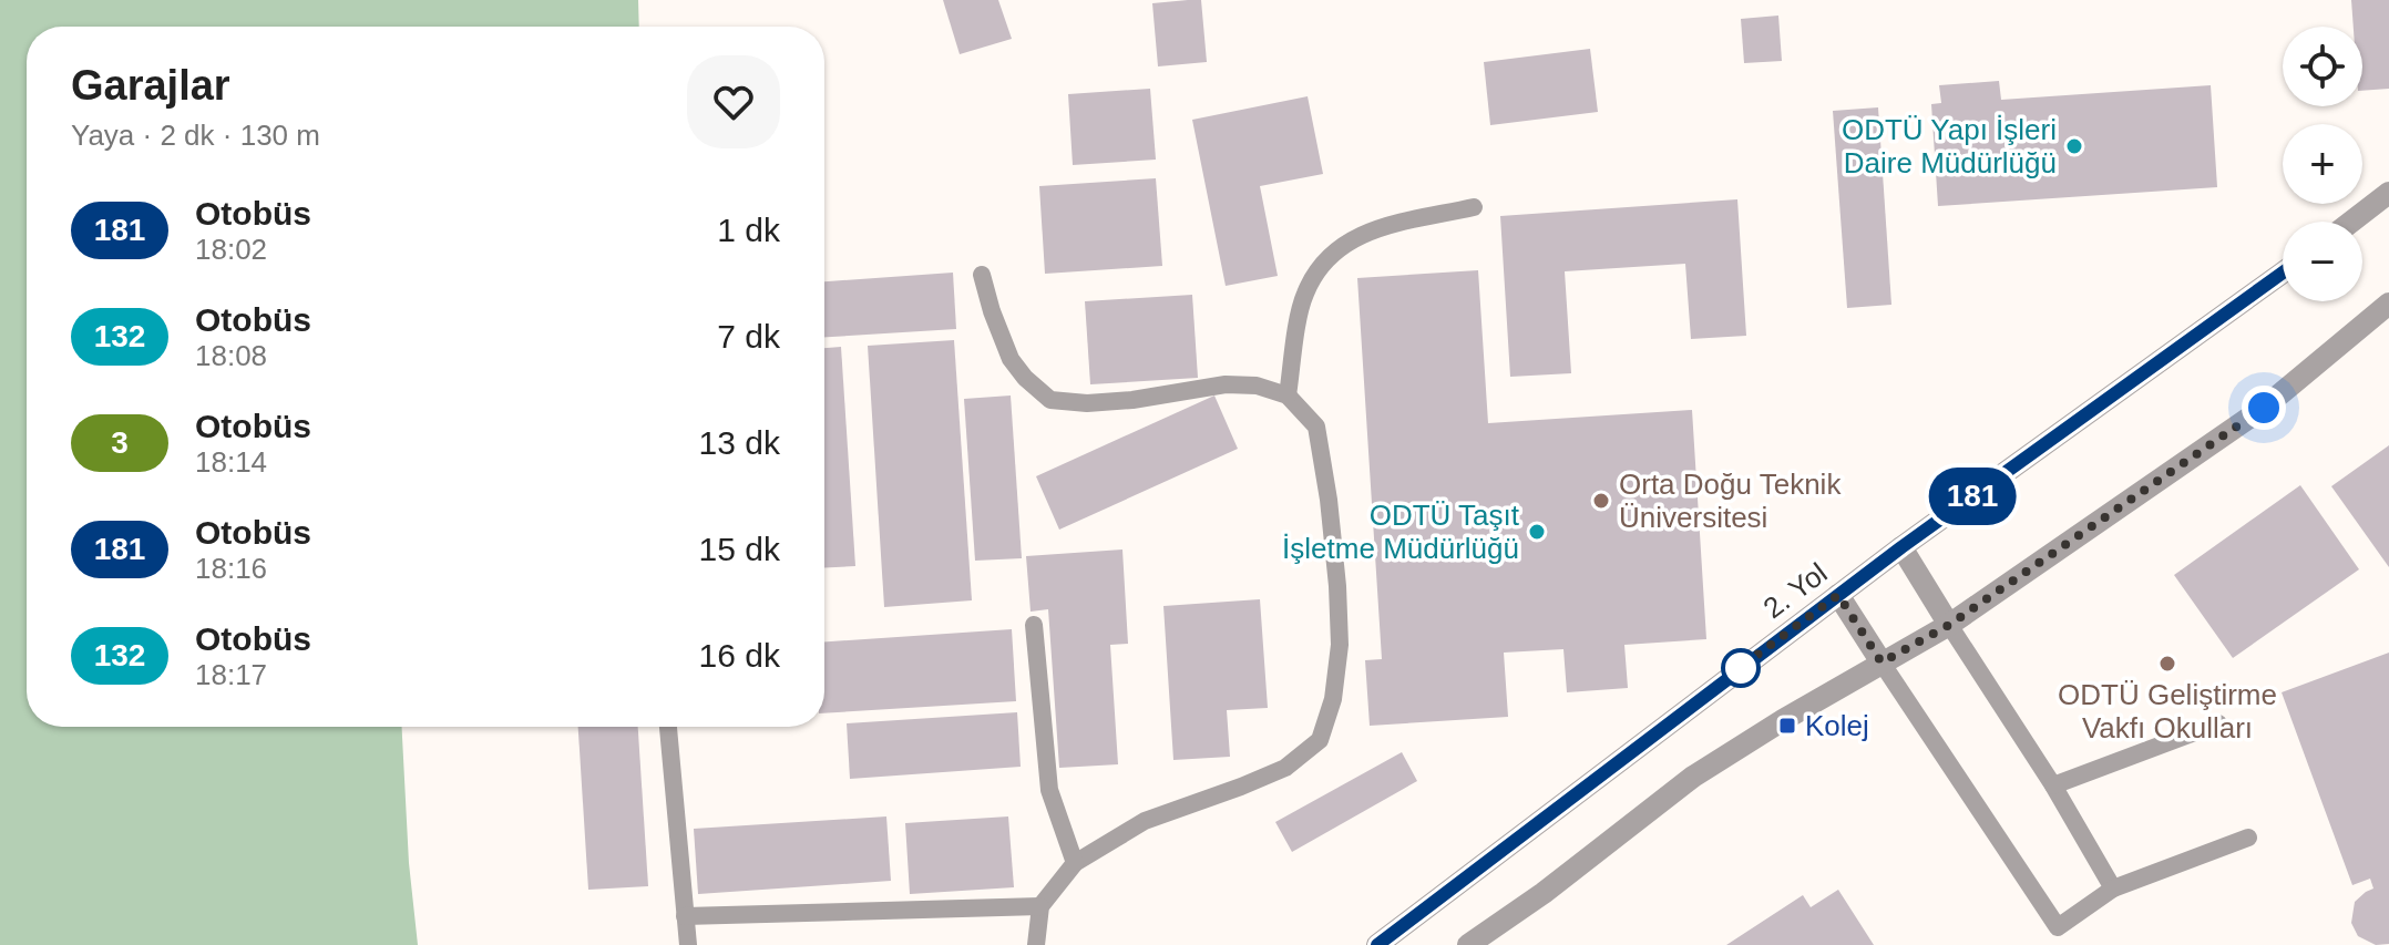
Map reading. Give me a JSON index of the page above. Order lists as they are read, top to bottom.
{
  "streets": {
    "street": ["2. Yol"]
  },
  "places": {
    "other": [
      "ODTÜ Yapı İşleri Daire Müdürlüğü",
      "Orta Doğu Teknik Üniversitesi",
      "ODTÜ Taşıt İşletme Müdürlüğü",
      "ODTÜ Geliştirme Vakfı Okulları"
    ],
    "transit": ["Kolej"]
  },
  "lines": ["bus line 181"],
  "page": {
    "on_map": "181",
    "map_buttons": ["+", "−"],
    "heading": ["Garajlar", "Yaya · 2 dk · 130 m"],
    "list": [
      {
        "mark": "181",
        "name": "Otobüs",
        "note": "18:02",
        "value": "1 dk"
      },
      {
        "mark": "132",
        "name": "Otobüs",
        "note": "18:08",
        "value": "7 dk"
      },
      {
        "mark": "3",
        "name": "Otobüs",
        "note": "18:14",
        "value": "13 dk"
      },
      {
        "mark": "181",
        "name": "Otobüs",
        "note": "18:16",
        "value": "15 dk"
      },
      {
        "mark": "132",
        "name": "Otobüs",
        "note": "18:17",
        "value": "16 dk"
      }
    ]
  }
}
